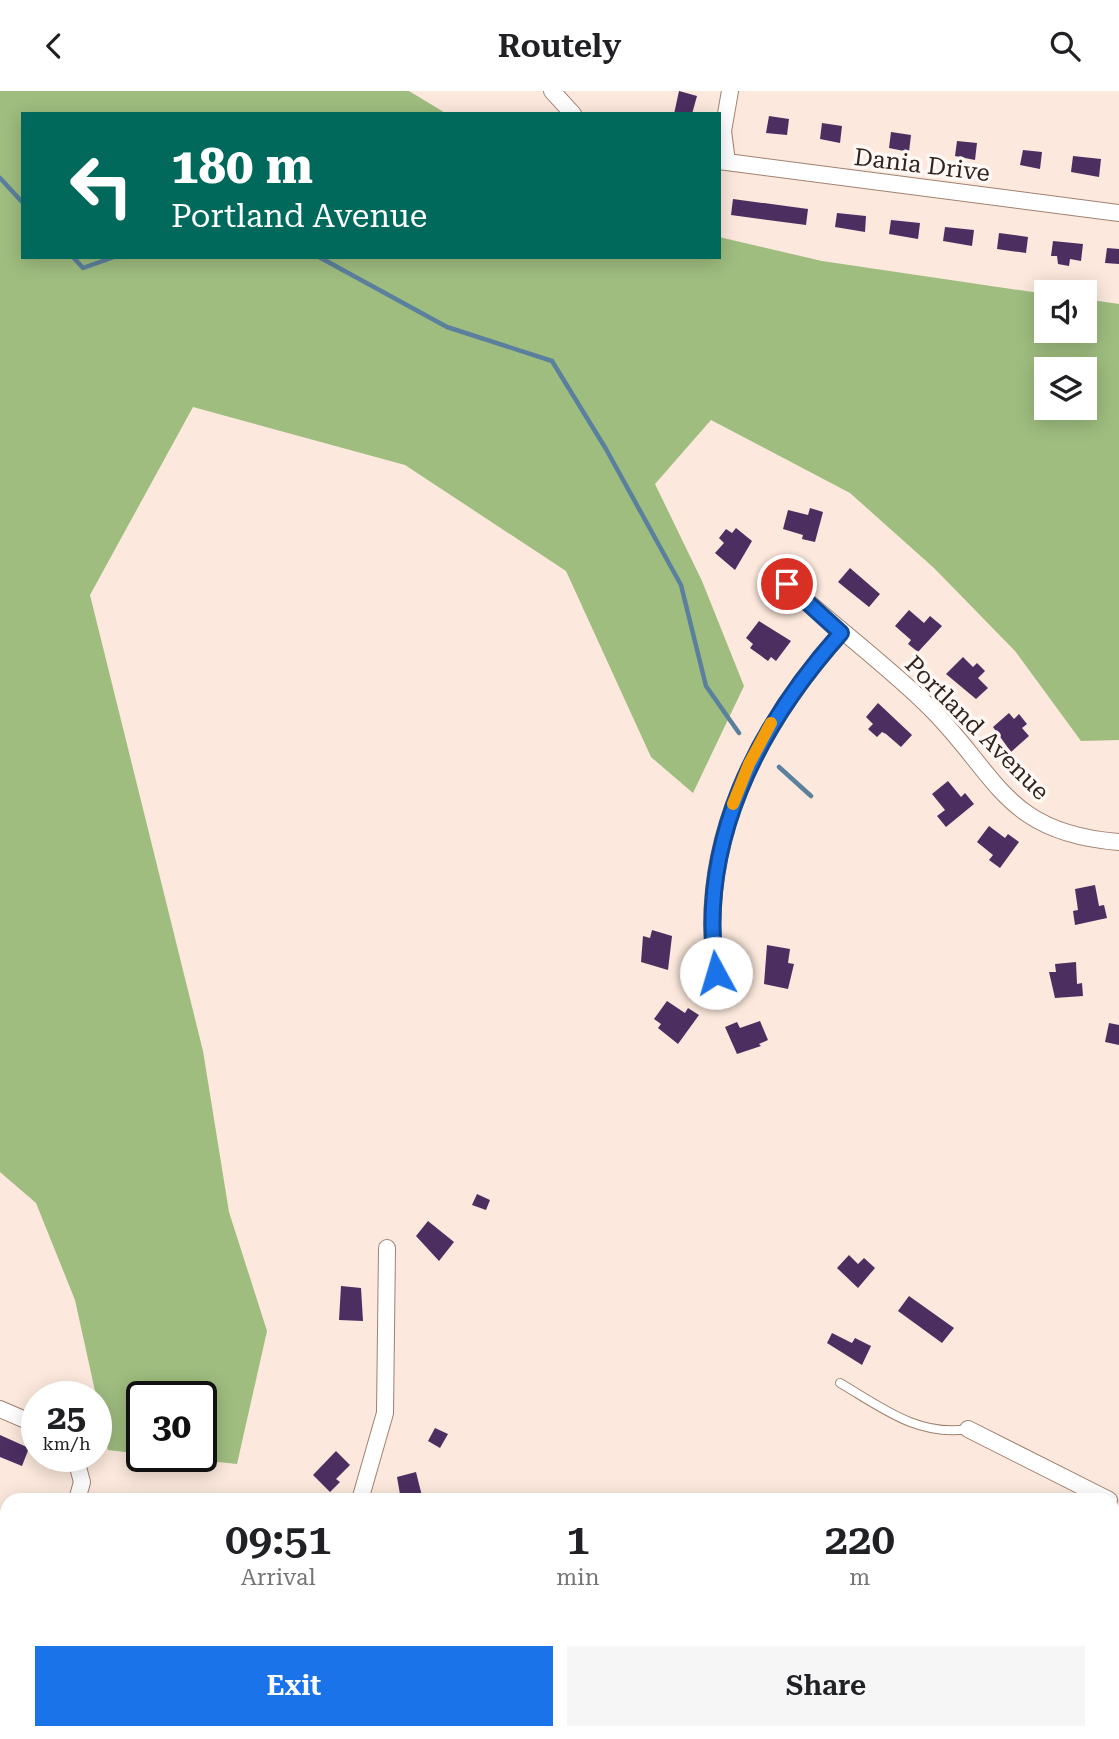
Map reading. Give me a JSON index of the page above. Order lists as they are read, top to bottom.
{
  "streets": {
    "street": ["Dania Drive", "Portland Avenue"]
  },
  "page": {
    "header": "Routely",
    "turn": ["180 m", "Portland Avenue"],
    "speed": "25 km/h",
    "limit": "30",
    "eta": [
      "09:51",
      "Arrival",
      "1",
      "min",
      "220",
      "m"
    ],
    "buttons": ["Exit", "Share"]
  }
}
